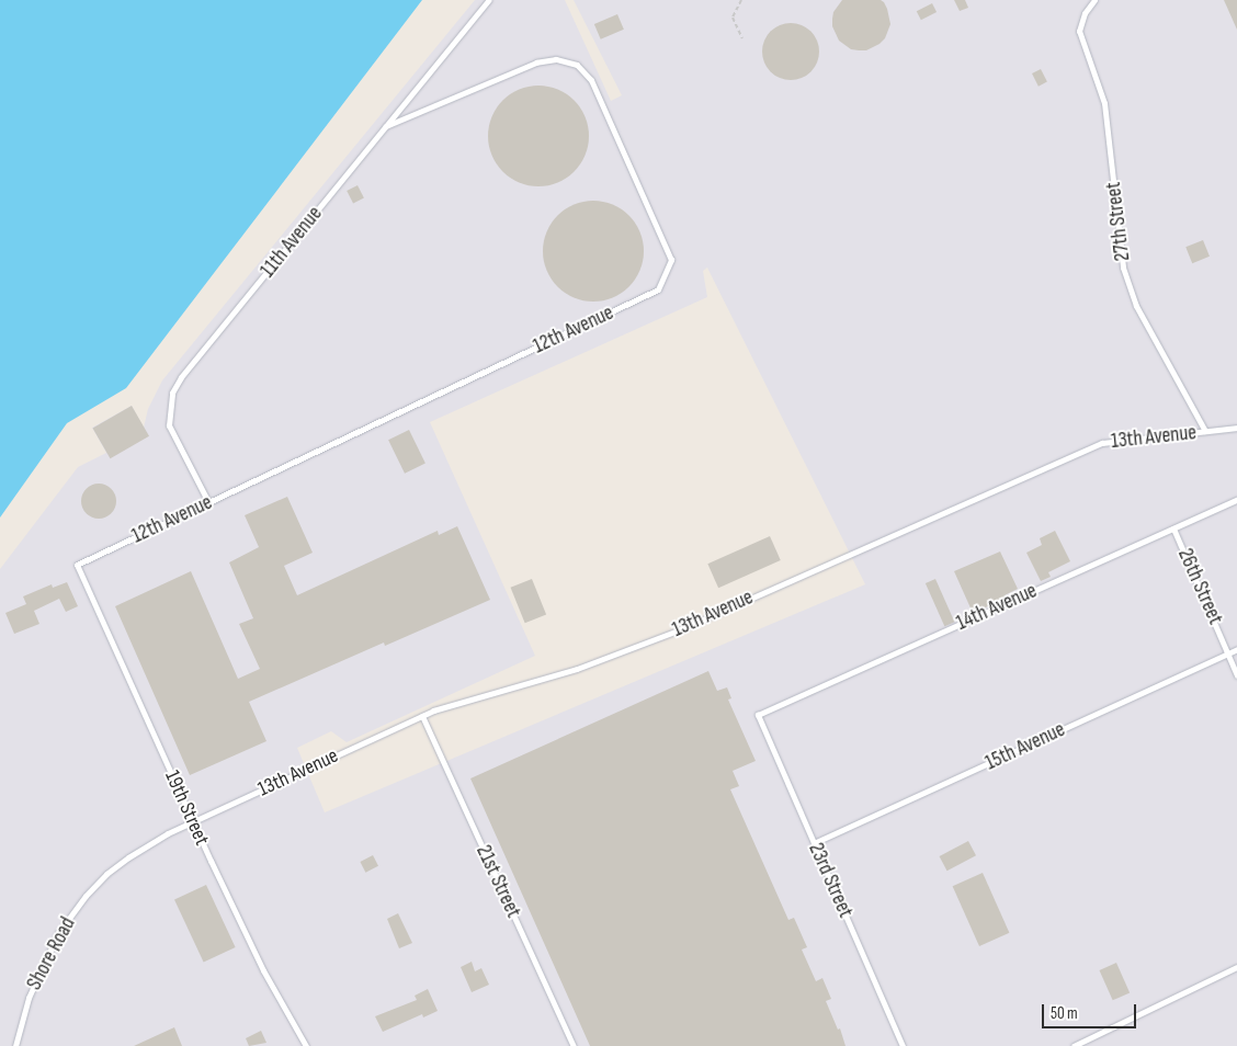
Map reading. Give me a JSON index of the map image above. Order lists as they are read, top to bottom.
{
  "streets": {
    "lane": [
      "27th Street",
      "11th Avenue",
      "12th Avenue",
      "13th Avenue",
      "26th Street",
      "14th Avenue",
      "15th Avenue",
      "19th Street",
      "23rd Street",
      "21st Street",
      "Shore Road"
    ]
  },
  "crossings": [
    ["27th Street", "13th Avenue"],
    ["11th Avenue", "12th Avenue"],
    ["12th Avenue", "19th Street"],
    ["13th Avenue", "19th Street"],
    ["13th Avenue", "21st Street"],
    ["13th Avenue", "Shore Road"],
    ["26th Street", "14th Avenue"],
    ["26th Street", "15th Avenue"],
    ["14th Avenue", "23rd Street"],
    ["15th Avenue", "23rd Street"],
    ["19th Street", "Shore Road"]
  ],
  "scale_bar": "50 m"
}
